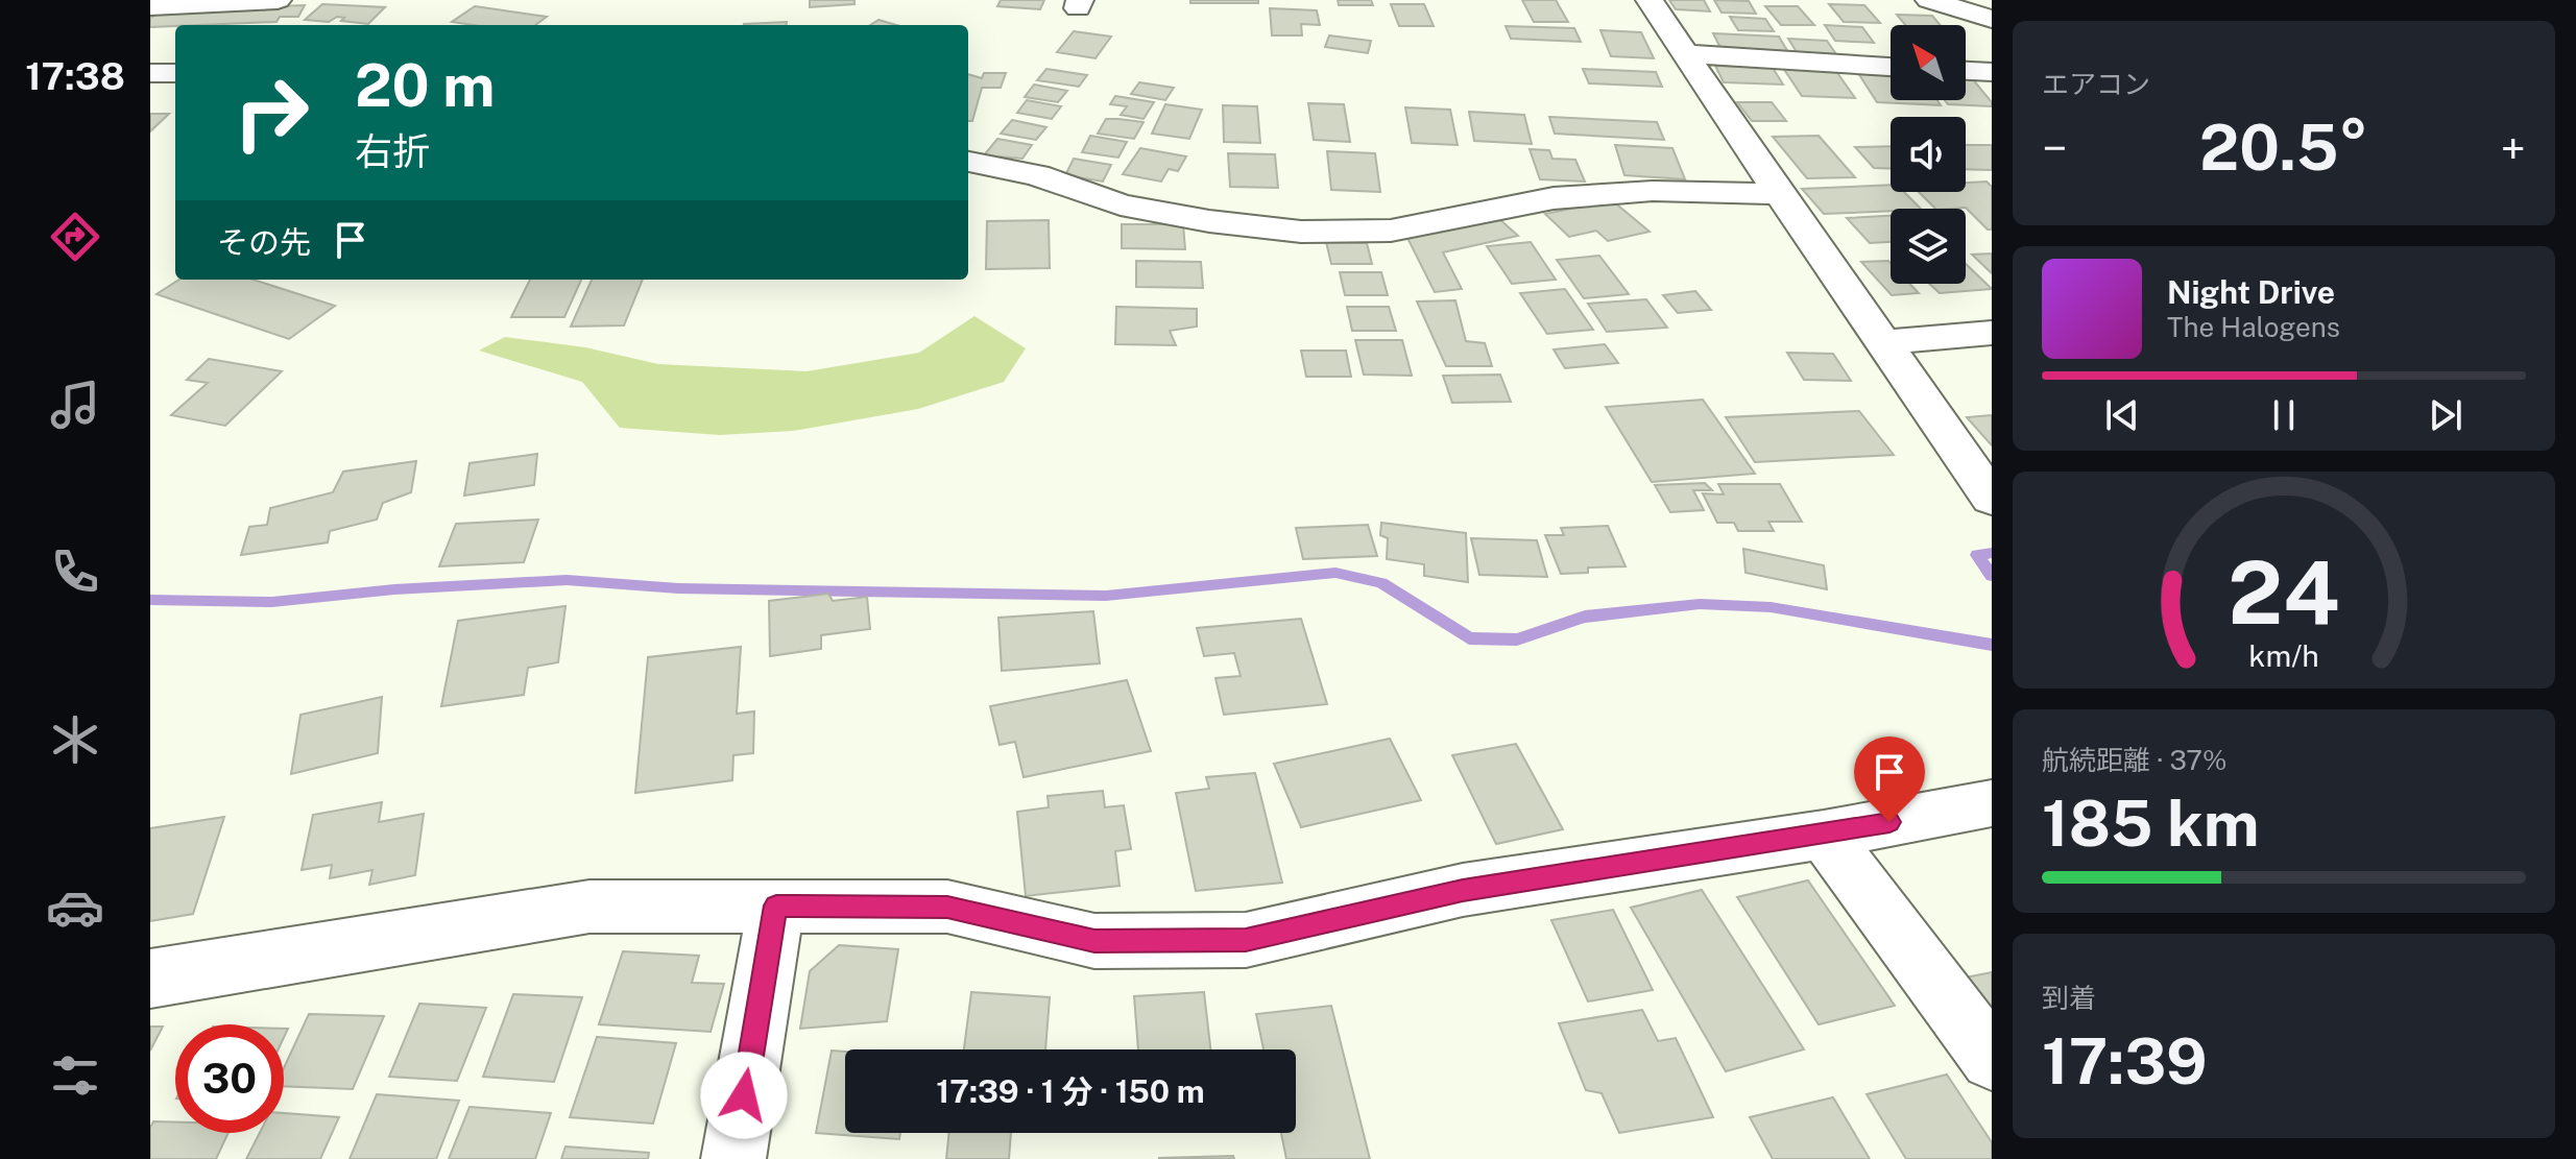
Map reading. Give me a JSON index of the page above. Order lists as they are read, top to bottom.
{
  "north": "top left",
  "page": {
    "tabs": "17:38",
    "tile": [
      "エアコン",
      ["航続距離 · 37%", "185 km"],
      ["到着", "17:39"]
    ],
    "turn": ["20 m", "右折"],
    "heat": ["−", "20.5°", "+"],
    "then": "その先",
    "song": ["Night Drive", "The Halogens"],
    "limit": "30",
    "trip": "17:39 · 1 分 · 150 m",
    "gauge": ["24", "km/h"]
  }
}
